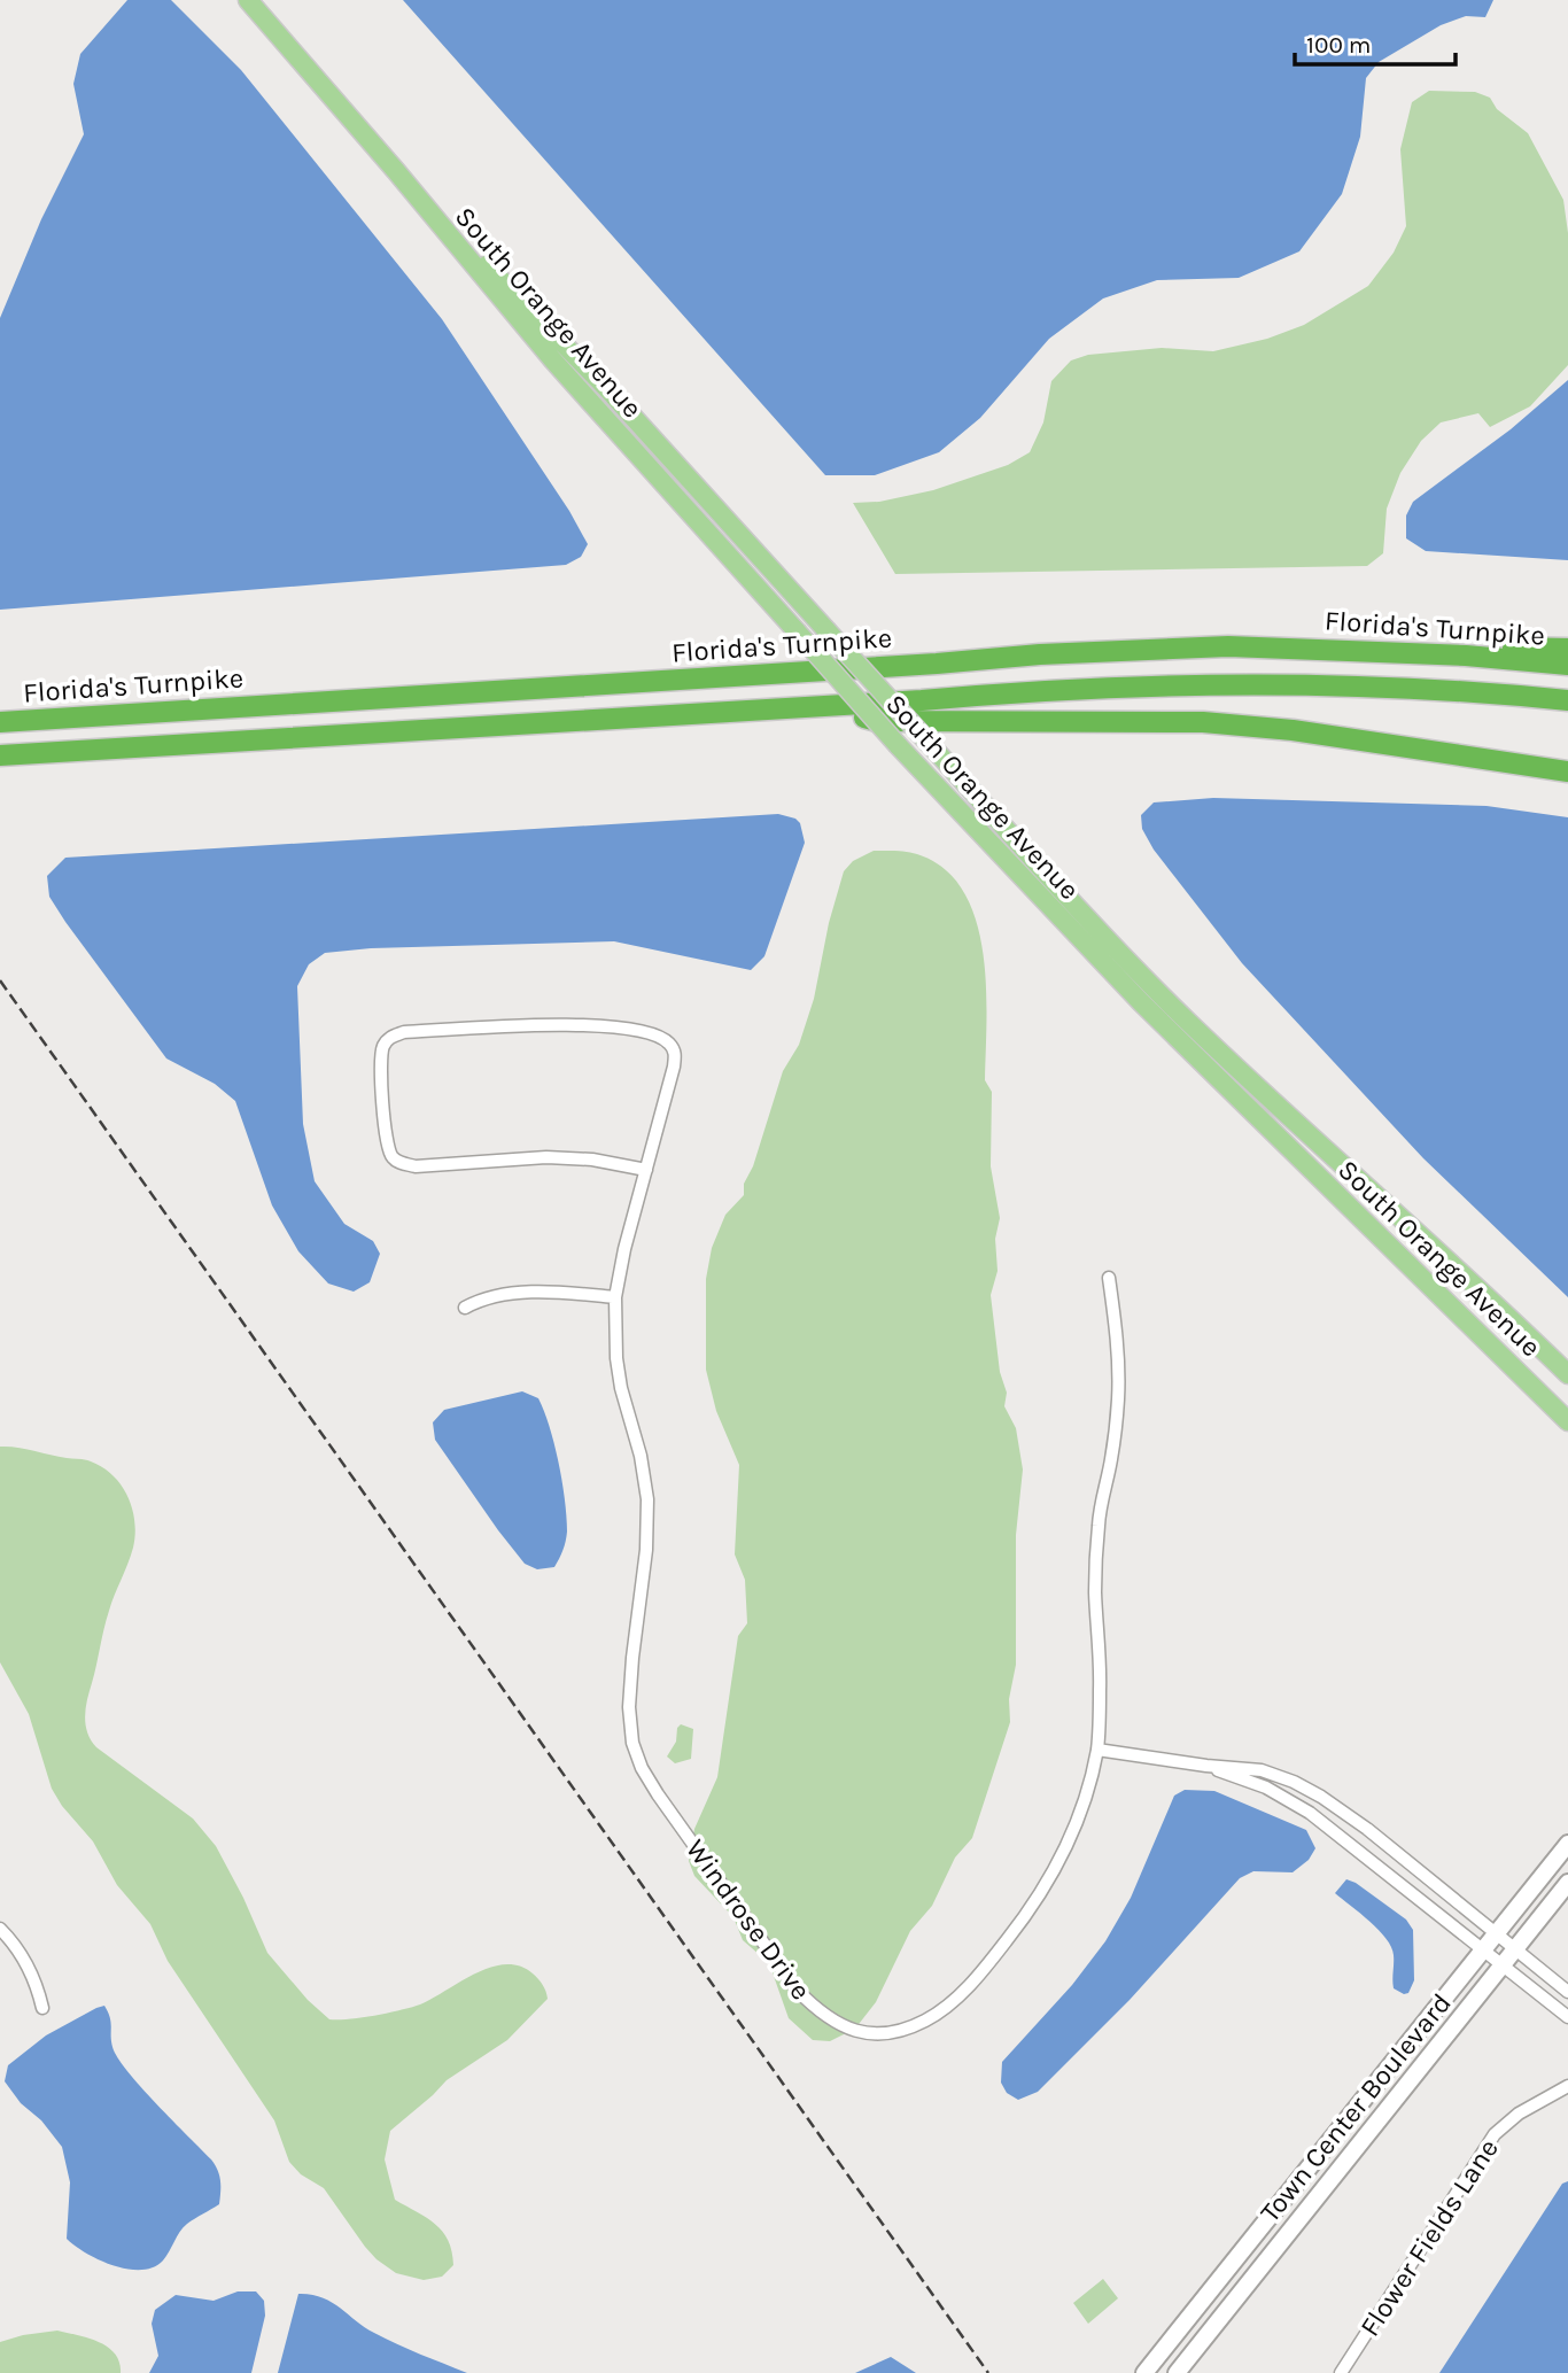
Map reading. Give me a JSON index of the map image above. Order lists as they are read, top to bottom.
{
  "streets": {
    "highway": ["Florida's Turnpike"],
    "main road": ["South Orange Avenue", "Town Center Boulevard"],
    "street": ["Windrose Drive", "Flower Fields Lane"]
  },
  "scale_bar": "100 m"
}
